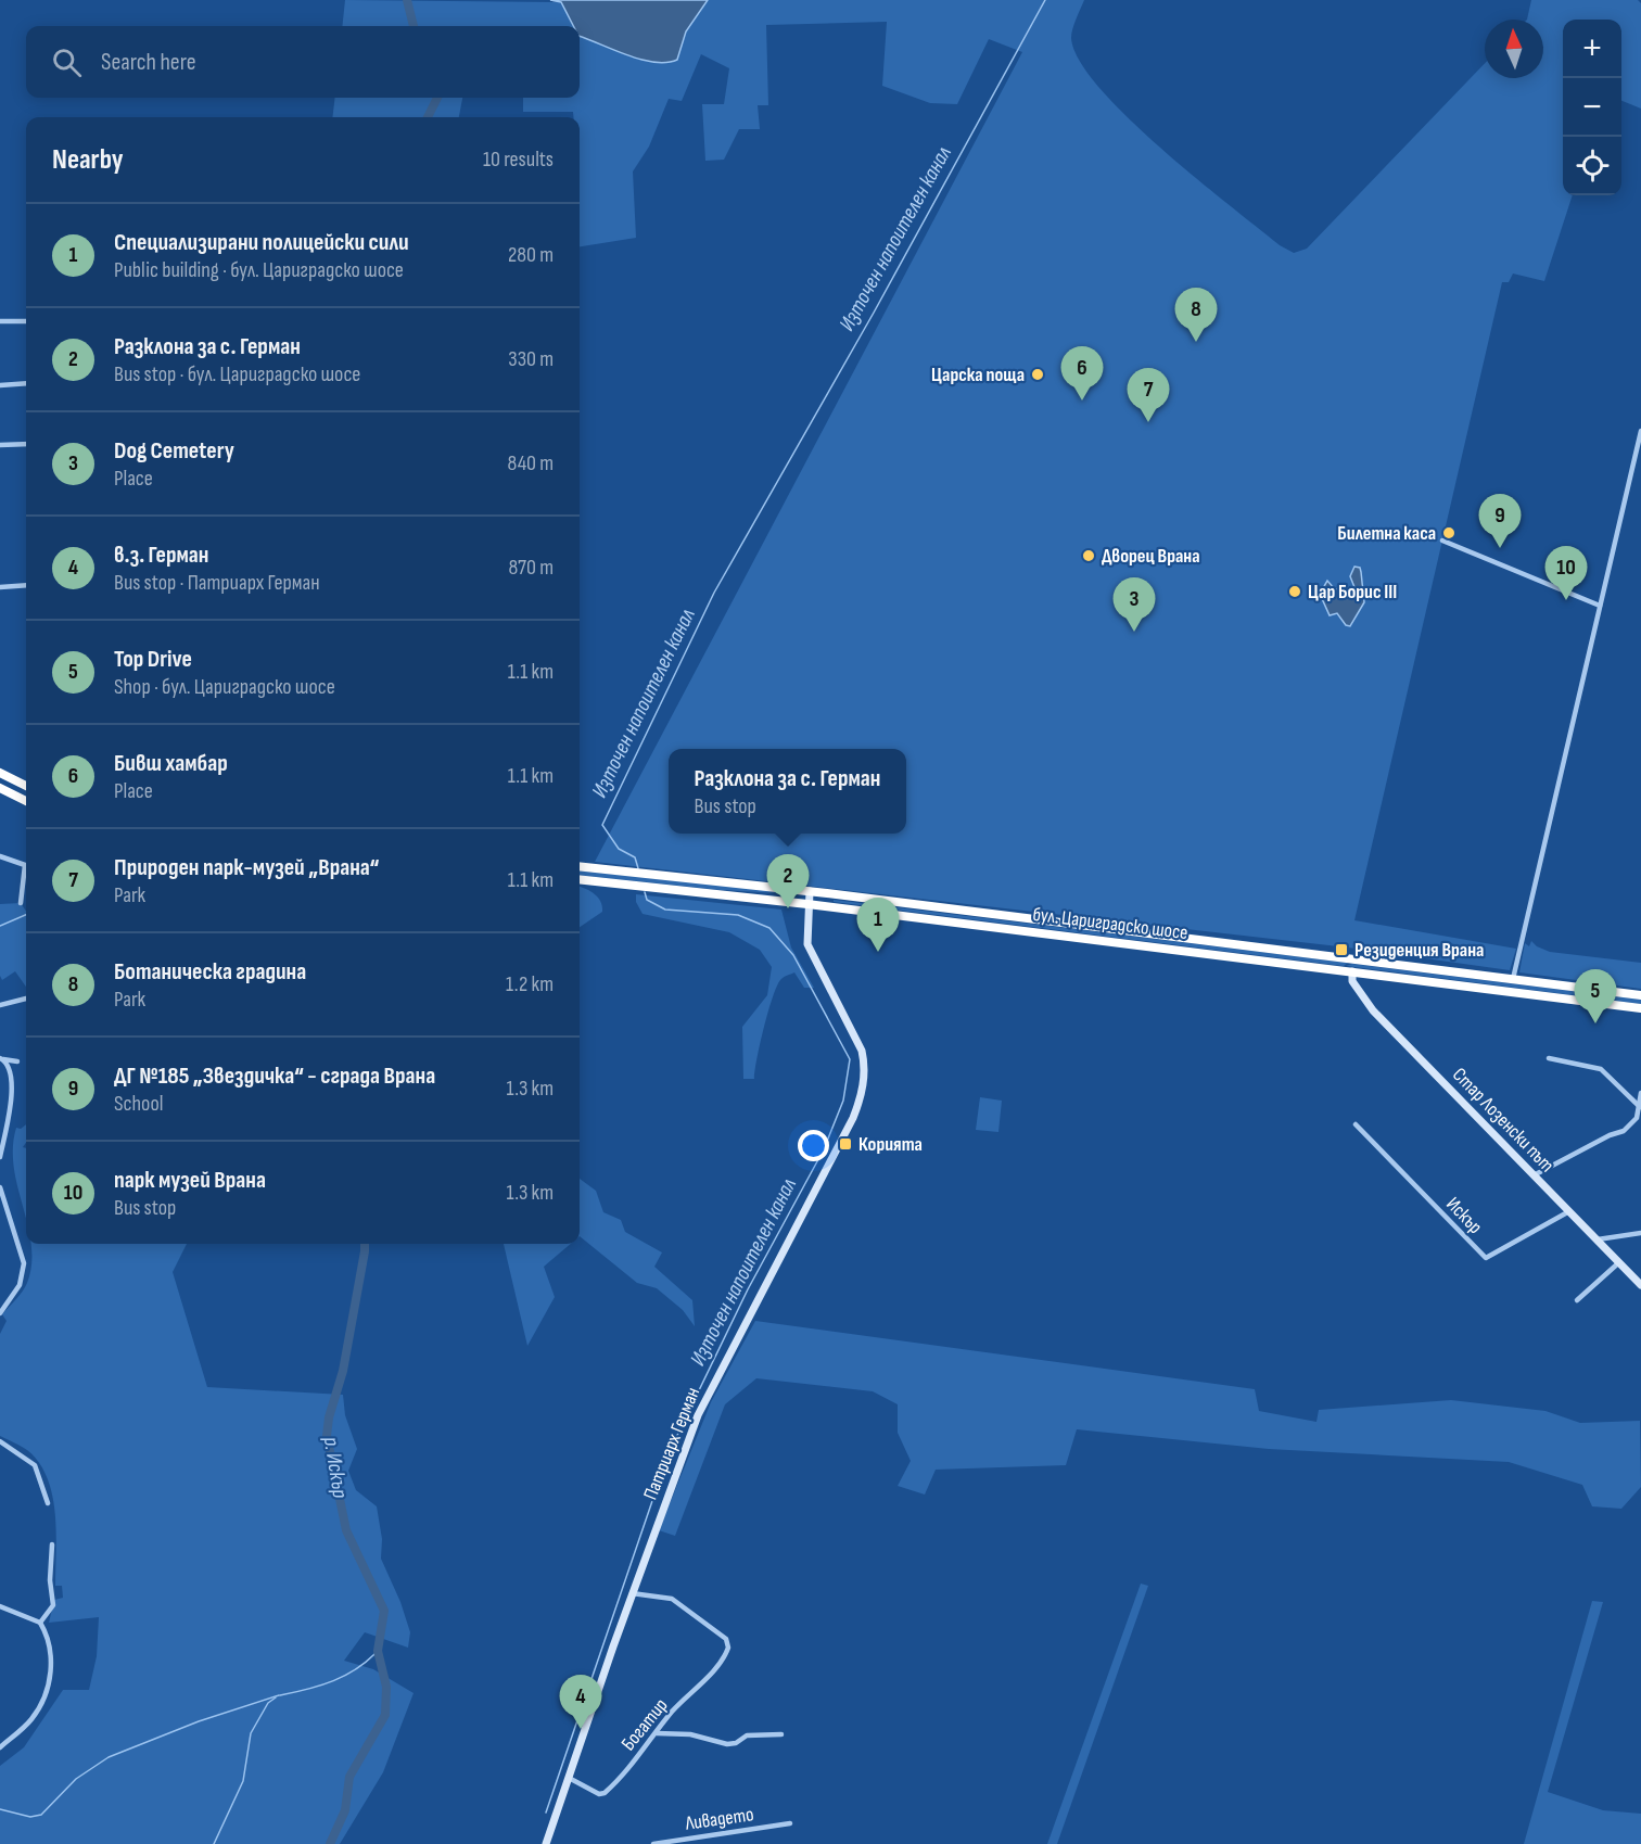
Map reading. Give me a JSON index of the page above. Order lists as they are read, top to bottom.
{
  "streets": {
    "highway": ["бул. Цариградско шосе"],
    "street": [
      "Стар Лозенски път",
      "Искър",
      "Патриарх Герман",
      "Богатир",
      "Ливадето"
    ]
  },
  "crossings": [
    ["бул. Цариградско шосе", "Стар Лозенски път"],
    ["бул. Цариградско шосе", "Патриарх Герман"],
    ["Стар Лозенски път", "Искър"],
    ["Патриарх Герман", "Богатир"]
  ],
  "water": ["Източен напоителен канал", "р. Искър"],
  "places": {
    "other": [
      "Царска поща",
      "Билетна каса",
      "Дворец Врана",
      "Цар Борис III"
    ],
    "transit": ["Резиденция Врана", "Корията"]
  },
  "north": "top",
  "page": {
    "map_buttons": ["+", "−"],
    "search": "Search here",
    "heading": ["Nearby", "10 results"],
    "list": [
      {
        "mark": "1",
        "name": "Специализирани полицейски сили",
        "note": "Public building · бул. Цариградско шосе",
        "value": "280 m"
      },
      {
        "mark": "2",
        "name": "Разклона за с. Герман",
        "note": "Bus stop · бул. Цариградско шосе",
        "value": "330 m"
      },
      {
        "mark": "3",
        "name": "Dog Cemetery",
        "note": "Place",
        "value": "840 m"
      },
      {
        "mark": "4",
        "name": "в.з. Герман",
        "note": "Bus stop · Патриарх Герман",
        "value": "870 m"
      },
      {
        "mark": "5",
        "name": "Top Drive",
        "note": "Shop · бул. Цариградско шосе",
        "value": "1.1 km"
      },
      {
        "mark": "6",
        "name": "Бивш хамбар",
        "note": "Place",
        "value": "1.1 km"
      },
      {
        "mark": "7",
        "name": "Природен парк-музей „Врана“",
        "note": "Park",
        "value": "1.1 km"
      },
      {
        "mark": "8",
        "name": "Ботаническа градина",
        "note": "Park",
        "value": "1.2 km"
      },
      {
        "mark": "9",
        "name": "ДГ №185 „Звездичка“ - сграда Врана",
        "note": "School",
        "value": "1.3 km"
      },
      {
        "mark": "10",
        "name": "парк музей Врана",
        "note": "Bus stop",
        "value": "1.3 km"
      }
    ],
    "pins": [
      "8",
      "6",
      "7",
      "9",
      "10",
      "3",
      "2",
      "1",
      "5",
      "4"
    ],
    "popup": ["Разклона за с. Герман", "Bus stop"]
  }
}
